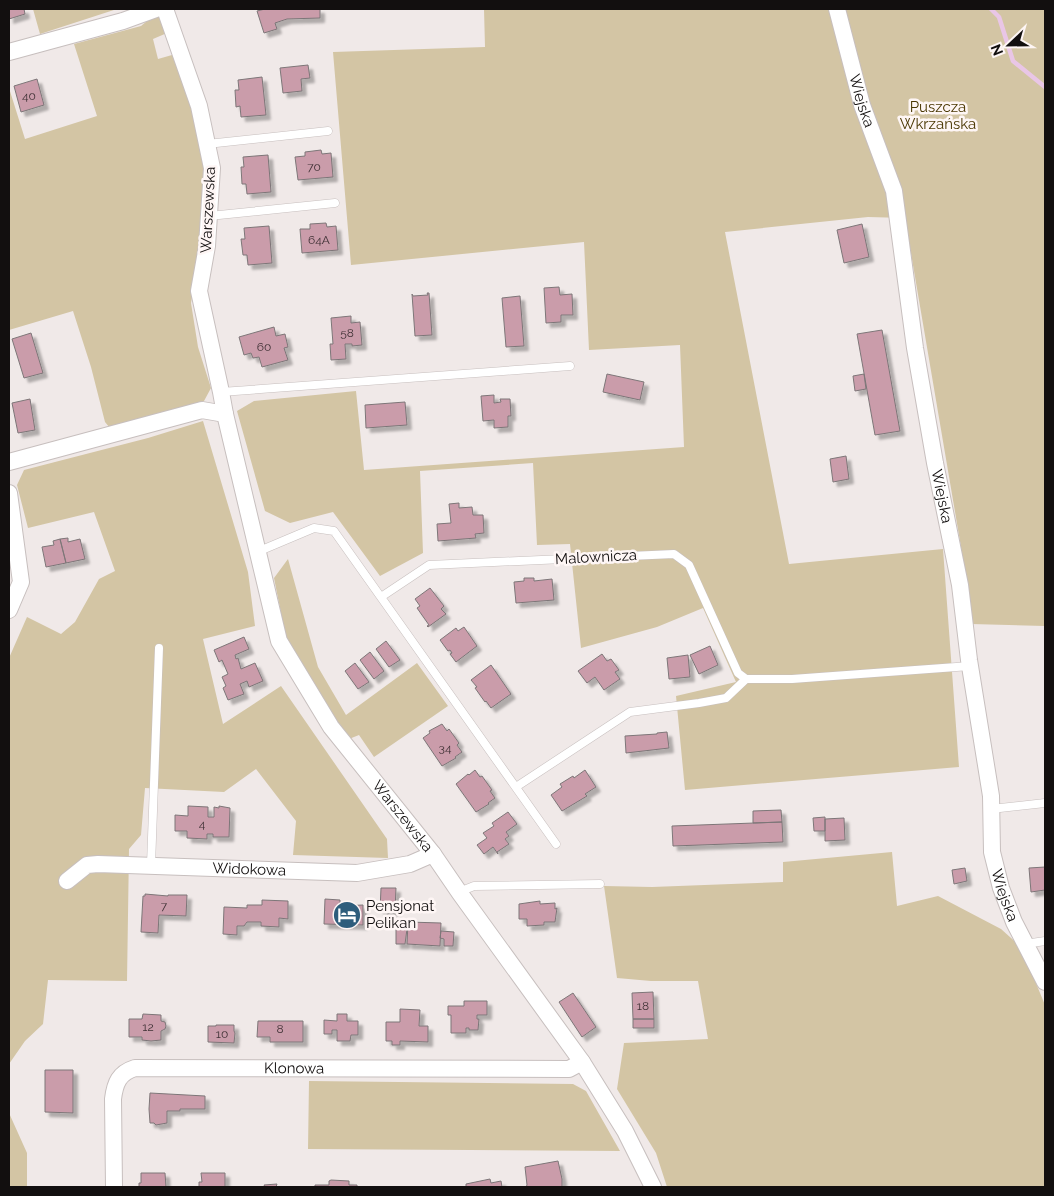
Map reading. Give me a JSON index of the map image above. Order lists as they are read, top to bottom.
{
  "streets": {
    "street": [
      "Wiejska",
      "Warszewska",
      "Widokowa",
      "Klonowa"
    ],
    "lane": ["Malownicza"]
  },
  "crossings": [
    ["Warszewska", "Widokowa"],
    ["Warszewska", "Klonowa"]
  ],
  "parks": ["Puszcza Wkrzańska"],
  "places": {
    "hotel": ["Pensjonat Pelikan"]
  },
  "house_numbers": [
    "40",
    "70",
    "64A",
    "58",
    "60",
    "34",
    "4",
    "7",
    "18",
    "12",
    "8",
    "10"
  ],
  "north": "left"
}
